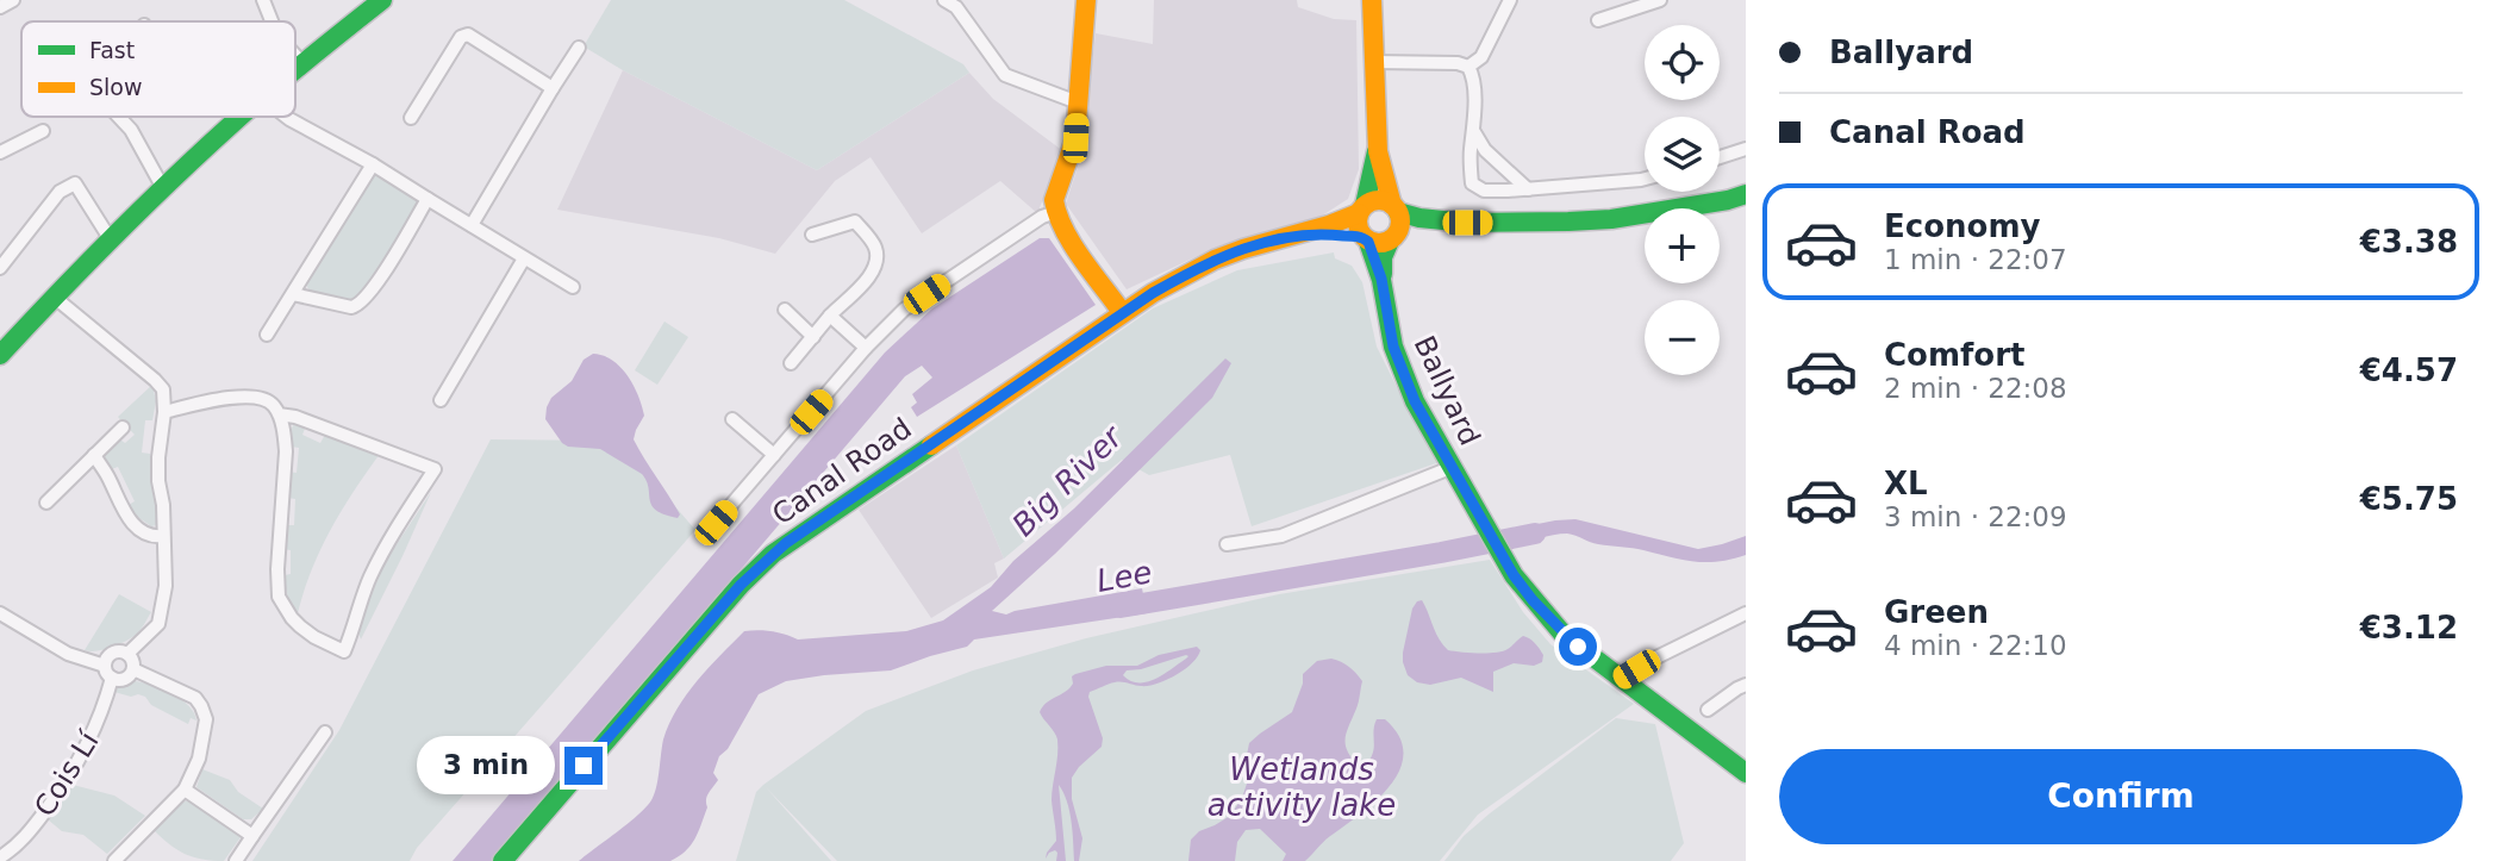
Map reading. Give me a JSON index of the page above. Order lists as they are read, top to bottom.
{
  "streets": {
    "main road": ["Ballyard", "Canal Road"],
    "street": ["Cois Lí"]
  },
  "water": ["Big River", "Lee", "Wetlands activity lake"],
  "legend": ["Fast", "Slow"],
  "page": {
    "banner": ["Ballyard", "Canal Road"],
    "map_buttons": ["+", "−"],
    "list": [
      {
        "name": "Economy",
        "note": "1 min · 22:07",
        "value": "€3.38"
      },
      {
        "name": "Comfort",
        "note": "2 min · 22:08",
        "value": "€4.57"
      },
      {
        "name": "XL",
        "note": "3 min · 22:09",
        "value": "€5.75"
      },
      {
        "name": "Green",
        "note": "4 min · 22:10",
        "value": "€3.12"
      }
    ],
    "buttons": "Confirm",
    "bubble": "3 min"
  }
}
